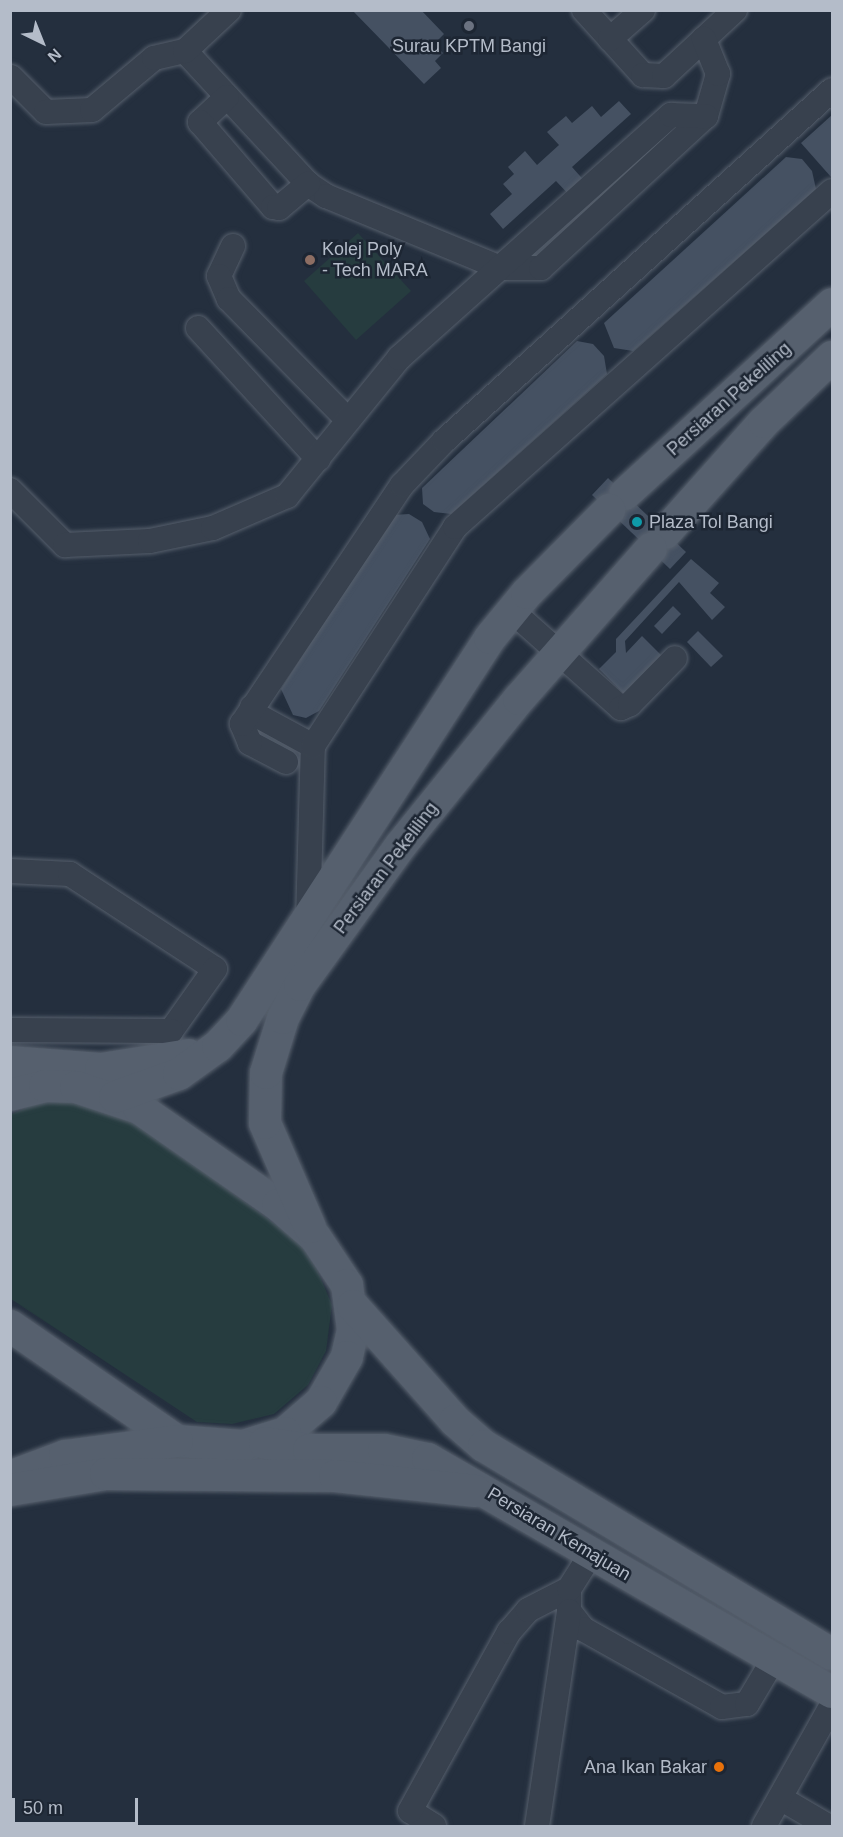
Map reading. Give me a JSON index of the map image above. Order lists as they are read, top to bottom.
{
  "streets": {
    "main road": ["Persiaran Pekeliling", "Persiaran Kemajuan"]
  },
  "places": [
    "Surau KPTM Bangi",
    "Kolej Poly - Tech MARA",
    "Plaza Tol Bangi",
    "Ana Ikan Bakar"
  ],
  "scale_bar": "50 m",
  "north": "bottom right"
}
